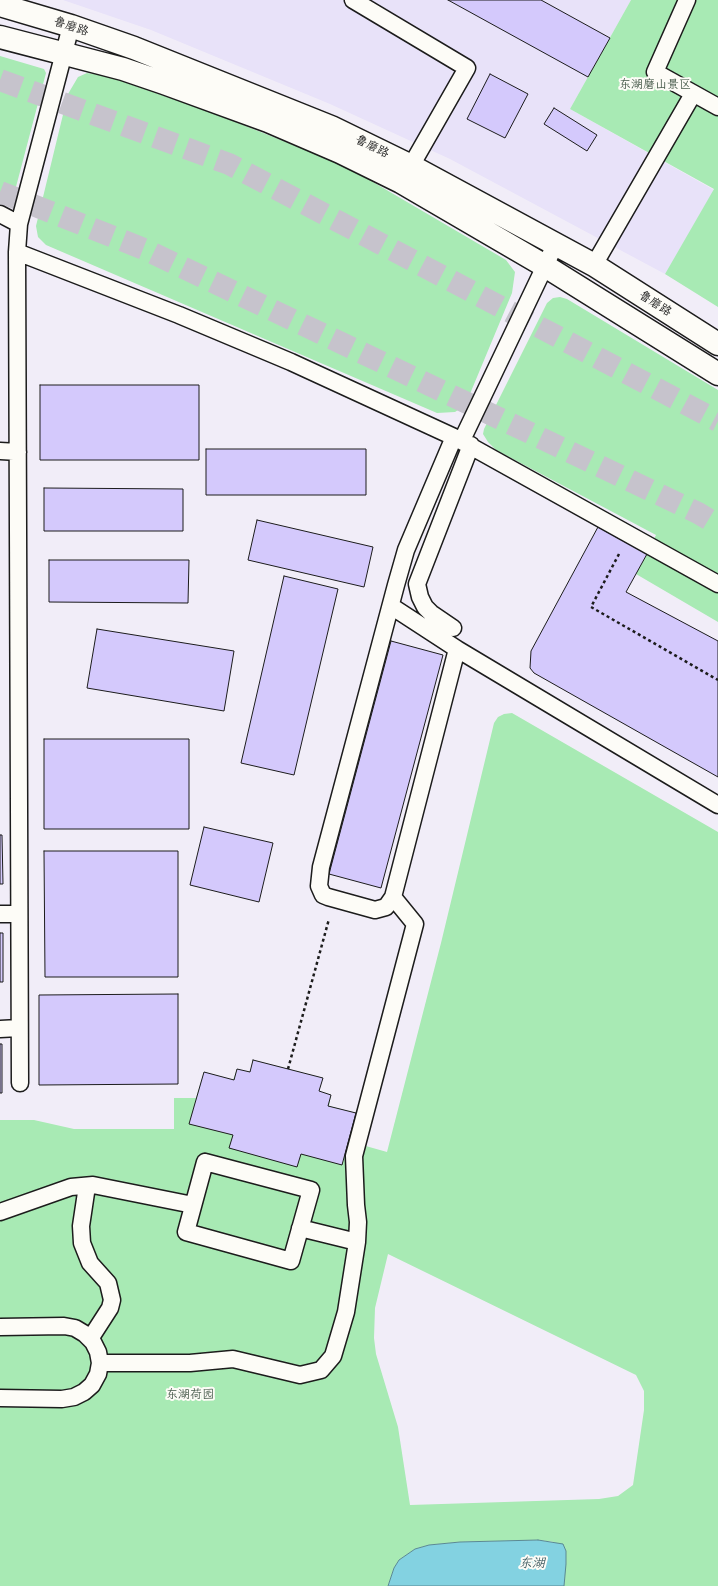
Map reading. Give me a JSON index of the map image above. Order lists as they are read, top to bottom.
{
  "streets": {
    "street": ["鲁磨路"]
  },
  "water": ["东湖"],
  "parks": ["东湖磨山景区", "东湖荷园"]
}
